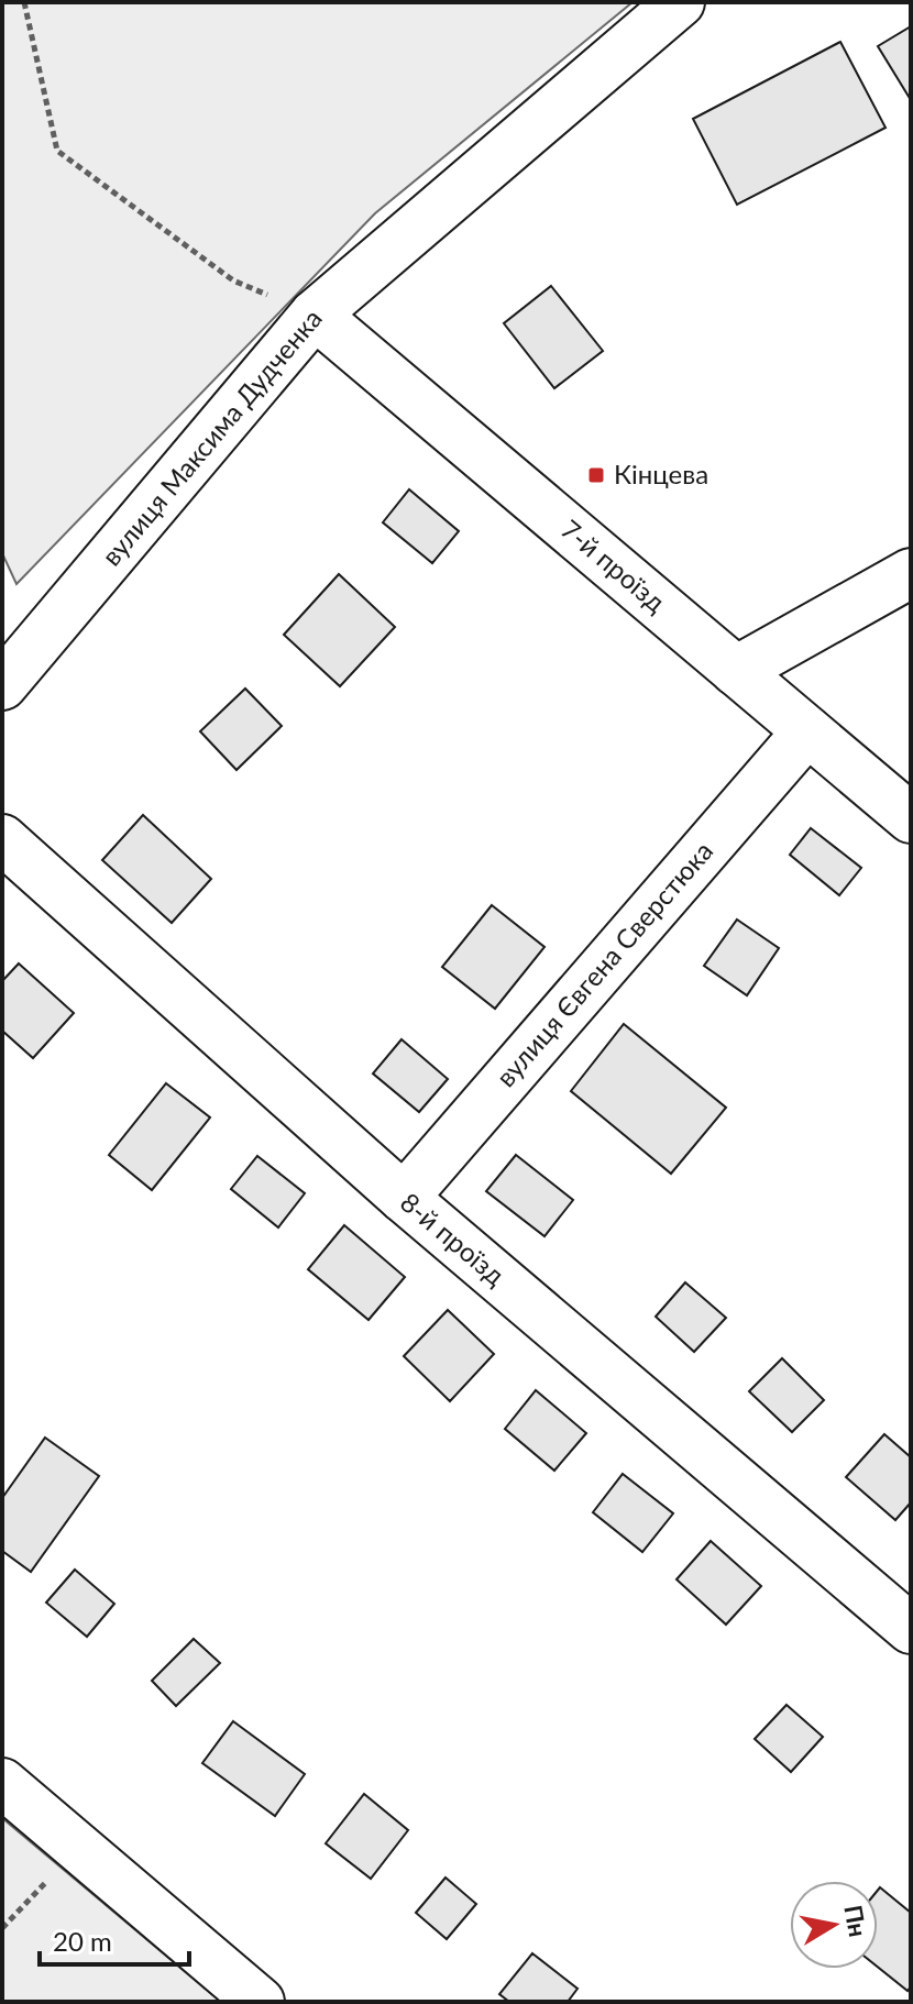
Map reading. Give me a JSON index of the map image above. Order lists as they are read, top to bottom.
{
  "streets": {
    "street": [
      "вулиця Максима Дудченка",
      "7-й проїзд",
      "вулиця Євгена Сверстюка",
      "8-й проїзд"
    ]
  },
  "crossings": [
    ["вулиця Максима Дудченка", "7-й проїзд"],
    ["7-й проїзд", "вулиця Євгена Сверстюка"],
    ["вулиця Євгена Сверстюка", "8-й проїзд"]
  ],
  "places": {
    "transit": ["Кінцева"]
  },
  "scale_bar": "20 m",
  "north": "right"
}
